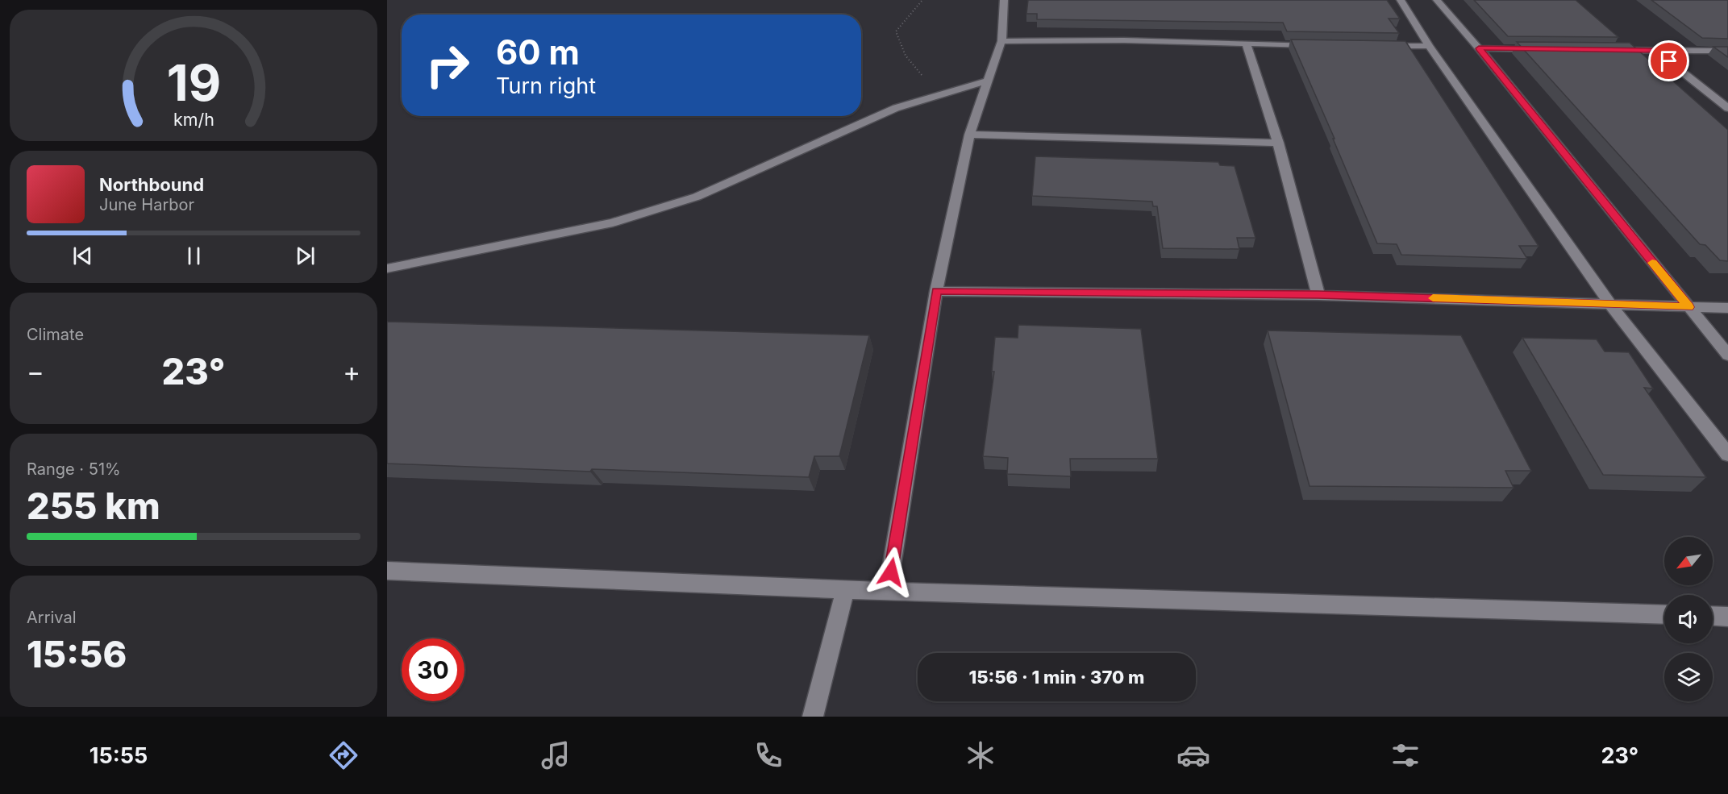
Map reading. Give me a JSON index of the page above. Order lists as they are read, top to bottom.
{
  "north": "bottom left",
  "page": {
    "turn": ["60 m", "Turn right"],
    "song": ["Northbound", "June Harbor"],
    "tile": [
      "Climate",
      ["Range · 51%", "255 km"],
      ["Arrival", "15:56"]
    ],
    "heat": ["−", "23°", "+"],
    "limit": "30",
    "trip": "15:56 · 1 min · 370 m",
    "tabs": ["15:55", "23°"],
    "gauge": ["19", "km/h"]
  }
}
